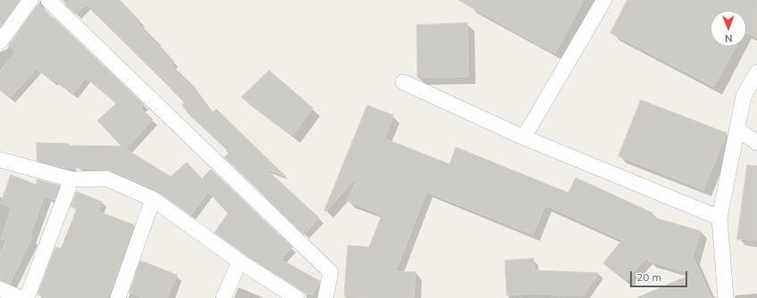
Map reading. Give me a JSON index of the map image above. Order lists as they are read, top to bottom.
{
  "scale_bar": "20 m",
  "north": "bottom"
}
